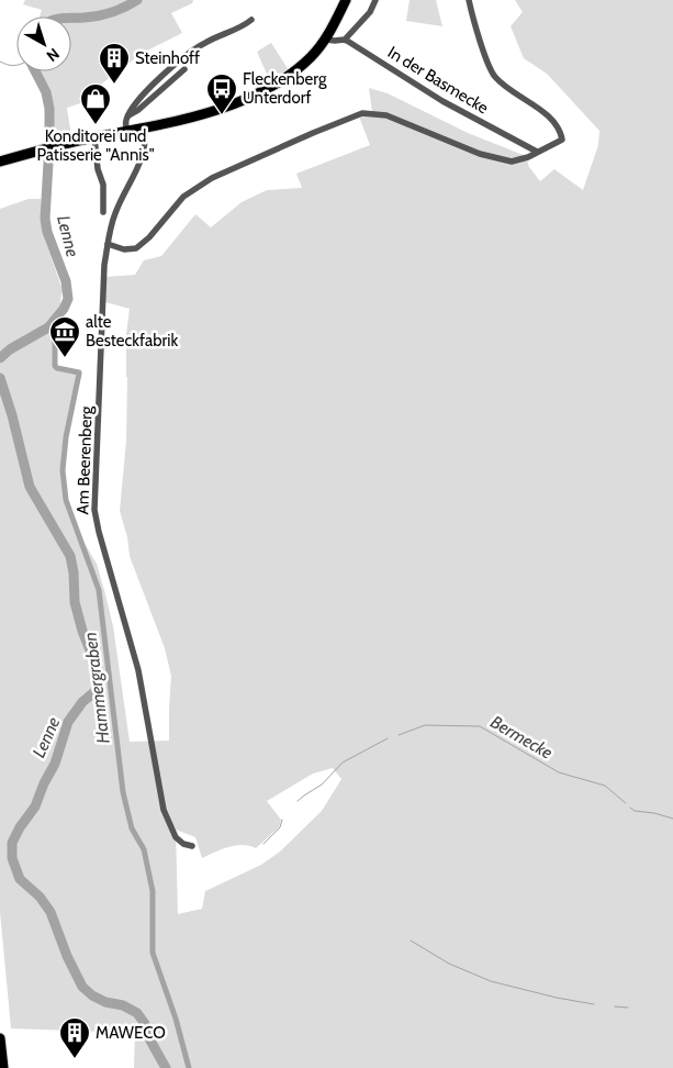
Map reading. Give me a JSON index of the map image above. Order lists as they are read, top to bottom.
{
  "streets": {
    "street": ["In der Basmecke", "Am Beerenberg"]
  },
  "water": ["Lenne", "Hammergraben", "Bermecke"],
  "places": {
    "building": ["Steinhoff", "MAWECO"],
    "bus stop": ["Fleckenberg Unterdorf"],
    "shop": ["Konditorei und Patisserie \"Annis\""],
    "museum": ["alte Besteckfabrik"]
  },
  "north": "bottom right"
}
